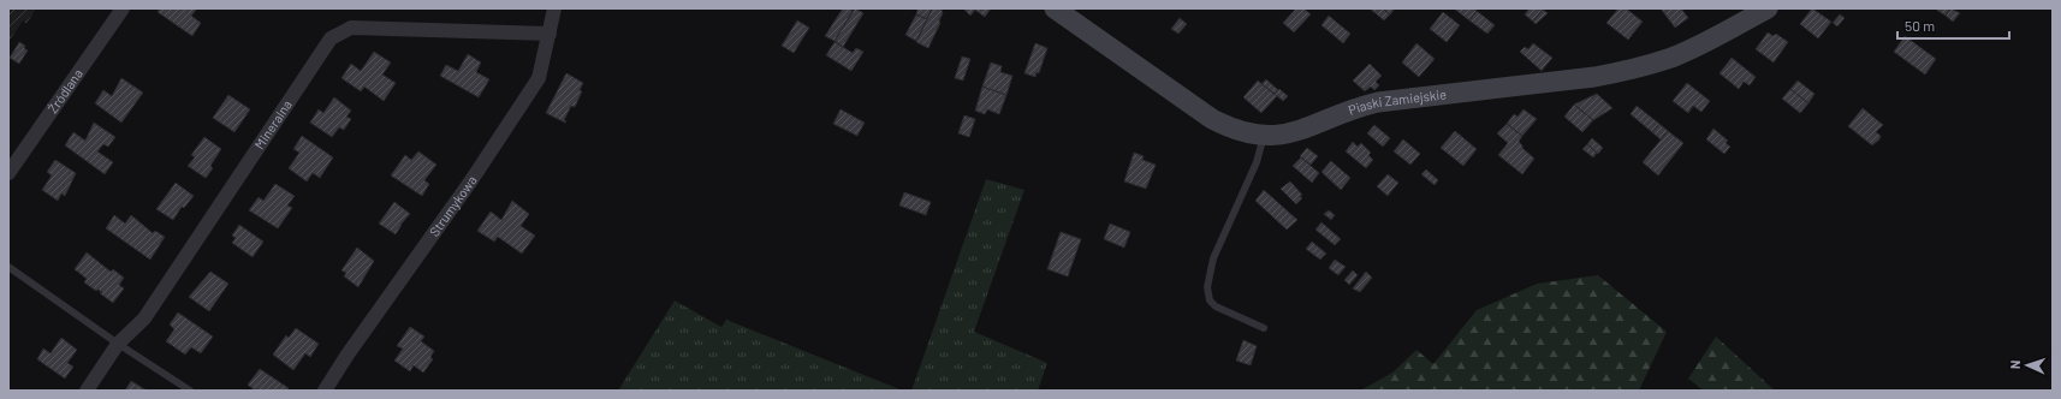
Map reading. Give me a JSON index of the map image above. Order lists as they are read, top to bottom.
{
  "streets": {
    "street": [
      "Źródlana",
      "Piaski Zamiejskie",
      "Mineralna",
      "Strumykowa"
    ]
  },
  "crossings": [
    ["Mineralna", "Strumykowa"]
  ],
  "scale_bar": "50 m",
  "north": "left"
}
